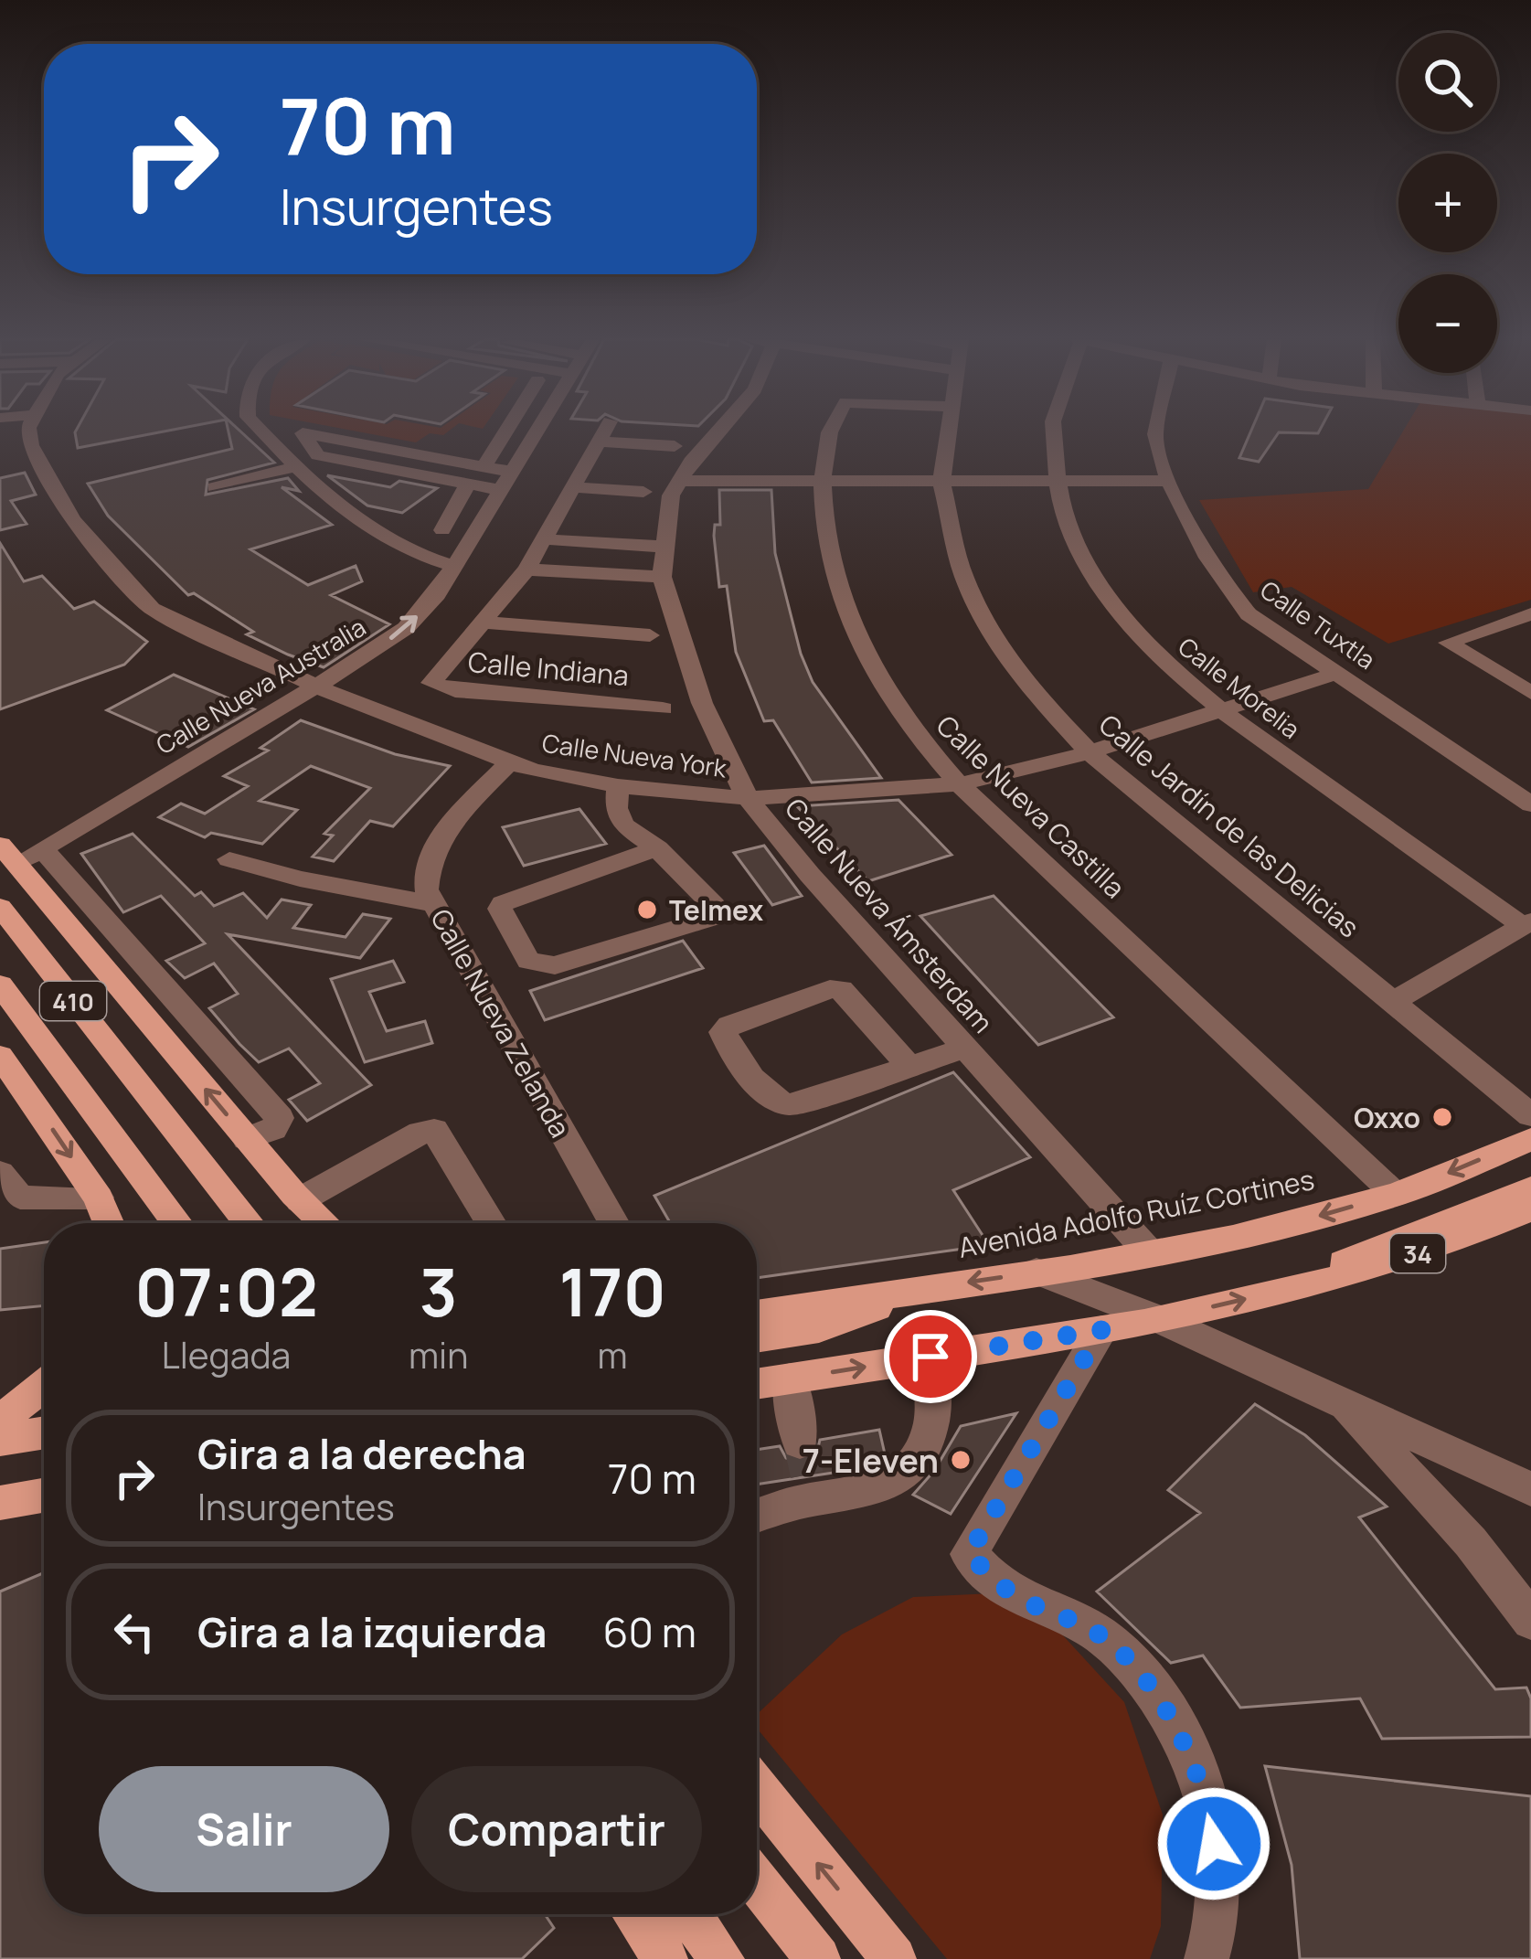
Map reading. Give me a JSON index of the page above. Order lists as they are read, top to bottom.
{
  "streets": {
    "main road": ["410", "Avenida Adolfo Ruíz Cortines", "34"],
    "street": [
      "Calle Tuxtla",
      "Calle Indiana",
      "Calle Nueva Australia",
      "Calle Morelia",
      "Calle Nueva York",
      "Calle Nueva Castilla",
      "Calle Jardín de las Delicias",
      "Calle Nueva Ámsterdam",
      "Calle Nueva Zelanda"
    ]
  },
  "crossings": [
    ["Calle Tuxtla", "Calle Nueva York"],
    ["Calle Nueva Australia", "Calle Nueva York"],
    ["Calle Morelia", "Calle Nueva York"],
    ["Calle Nueva York", "Calle Nueva Castilla"],
    ["Calle Nueva York", "Calle Jardín de las Delicias"],
    ["Calle Nueva York", "Calle Nueva Ámsterdam"],
    ["Calle Nueva York", "Calle Nueva Zelanda"],
    ["Calle Nueva Castilla", "Avenida Adolfo Ruíz Cortines"],
    ["Calle Nueva Ámsterdam", "Avenida Adolfo Ruíz Cortines"]
  ],
  "places": ["Telmex", "Oxxo", "7-Eleven"],
  "page": {
    "map_buttons": ["+", "−"],
    "turn": ["70 m", "Insurgentes"],
    "eta": [
      "07:02",
      "Llegada",
      "3",
      "min",
      "170",
      "m"
    ],
    "list": [
      {
        "name": "Gira a la derecha",
        "note": "Insurgentes",
        "value": "70 m"
      },
      {
        "name": "Gira a la izquierda",
        "value": "60 m"
      }
    ],
    "buttons": ["Salir", "Compartir"]
  }
}
